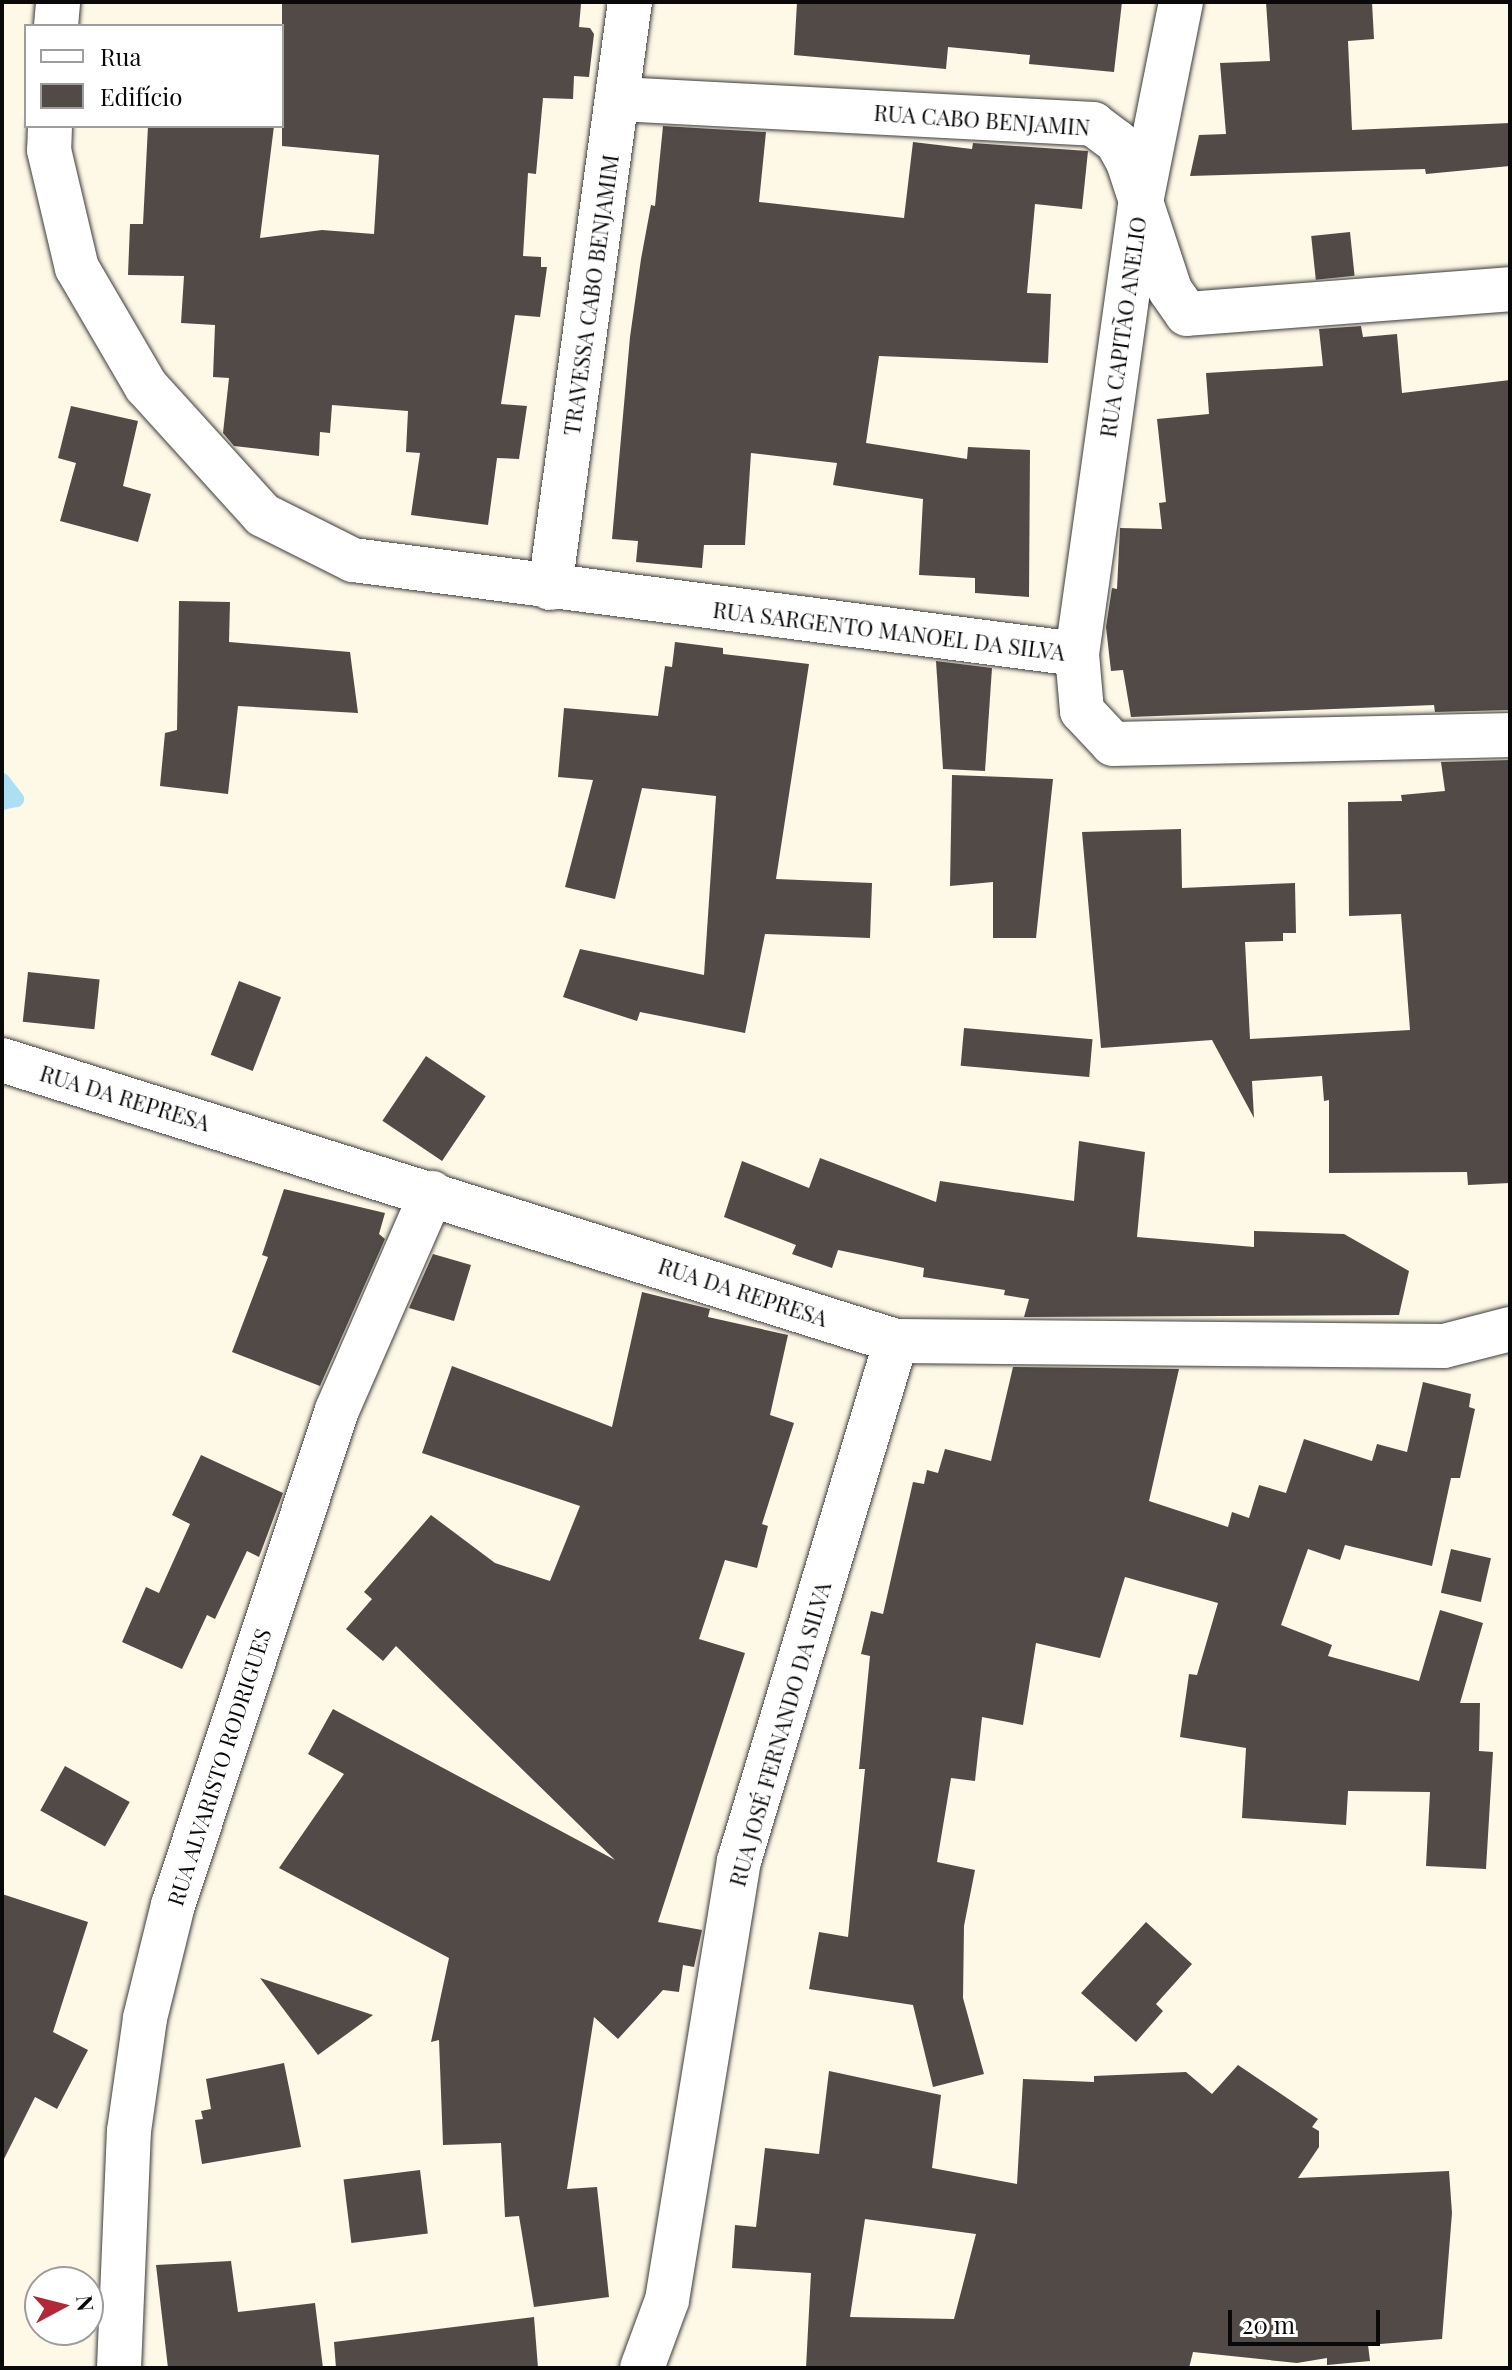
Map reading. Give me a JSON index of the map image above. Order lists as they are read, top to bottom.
{
  "streets": {
    "street": [
      "RUA CABO BENJAMIN",
      "TRAVESSA CABO BENJAMIM",
      "RUA CAPITÃO ANELIO",
      "RUA SARGENTO MANOEL DA SILVA",
      "RUA DA REPRESA",
      "RUA JOSÉ FERNANDO DA SILVA",
      "RUA ALVARISTO RODRIGUES"
    ]
  },
  "crossings": [
    ["RUA CABO BENJAMIN", "TRAVESSA CABO BENJAMIM"],
    ["RUA CABO BENJAMIN", "RUA CAPITÃO ANELIO"],
    ["TRAVESSA CABO BENJAMIM", "RUA SARGENTO MANOEL DA SILVA"],
    ["RUA CAPITÃO ANELIO", "RUA SARGENTO MANOEL DA SILVA"],
    ["RUA DA REPRESA", "RUA JOSÉ FERNANDO DA SILVA"],
    ["RUA DA REPRESA", "RUA ALVARISTO RODRIGUES"]
  ],
  "legend": ["Rua", "Edifício"],
  "scale_bar": "20 m",
  "north": "right"
}
